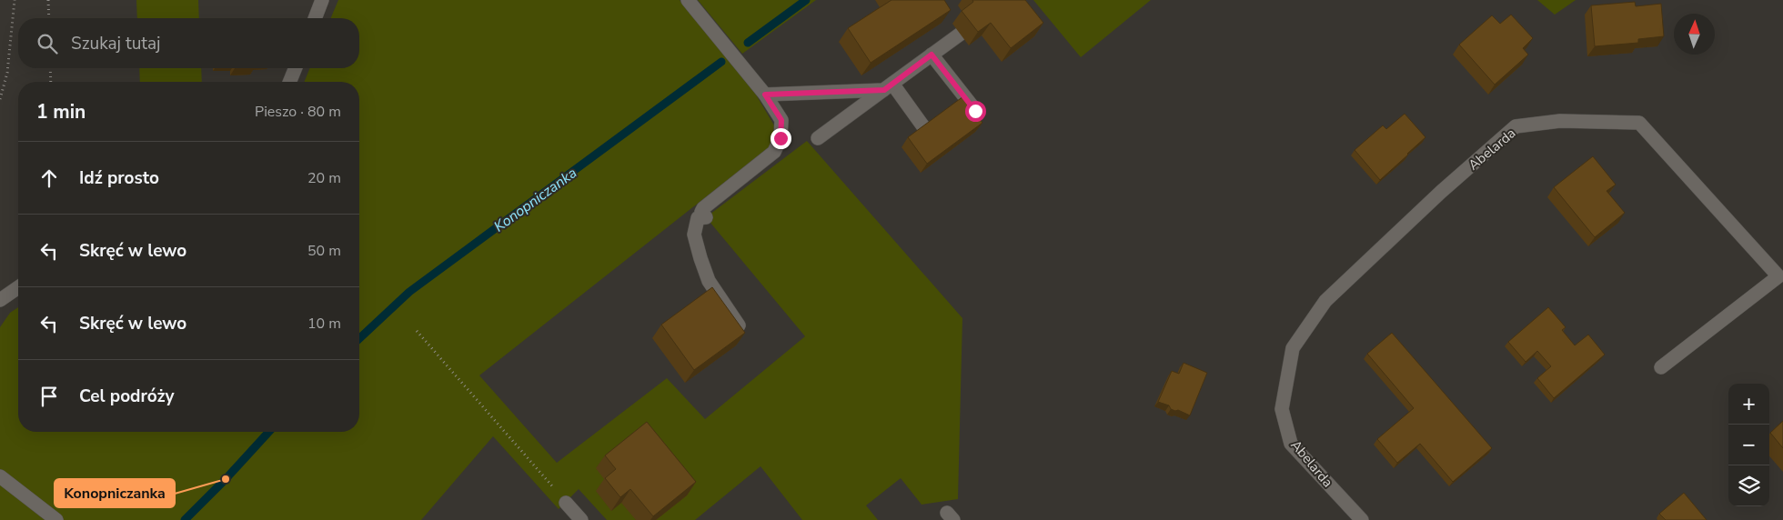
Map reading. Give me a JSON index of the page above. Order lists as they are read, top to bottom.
{
  "streets": {
    "street": ["Abelarda"]
  },
  "water": ["Konopniczanka"],
  "places": ["Konopniczanka"],
  "north": "top",
  "page": {
    "search": "Szukaj tutaj",
    "heading": ["1 min", "Pieszo · 80 m"],
    "list": [
      ["Idź prosto", "20 m"],
      ["Skręć w lewo", "50 m"],
      ["Skręć w lewo", "10 m"],
      "Cel podróży"
    ],
    "map_buttons": ["+", "−"]
  }
}
